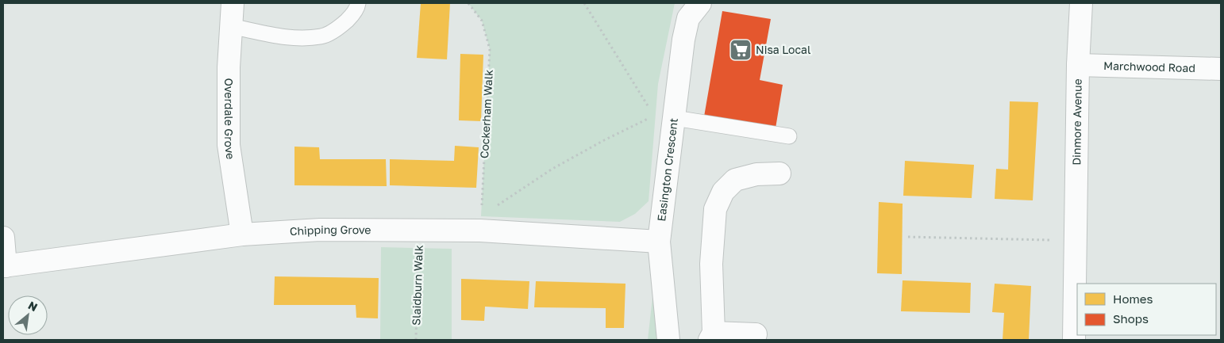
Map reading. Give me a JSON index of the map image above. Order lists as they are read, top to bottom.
{
  "streets": {
    "street": [
      "Marchwood Road",
      "Overdale Grove",
      "Dinmore Avenue",
      "Easington Crescent",
      "Chipping Grove"
    ],
    "path": ["Cockerham Walk", "Slaidburn Walk"]
  },
  "crossings": [
    ["Marchwood Road", "Dinmore Avenue"],
    ["Cockerham Walk", "Chipping Grove"],
    ["Overdale Grove", "Chipping Grove"],
    ["Easington Crescent", "Chipping Grove"],
    ["Chipping Grove", "Slaidburn Walk"]
  ],
  "places": {
    "supermarket": ["Nisa Local"]
  },
  "legend": ["Homes", "Shops"],
  "north": "top right"
}
